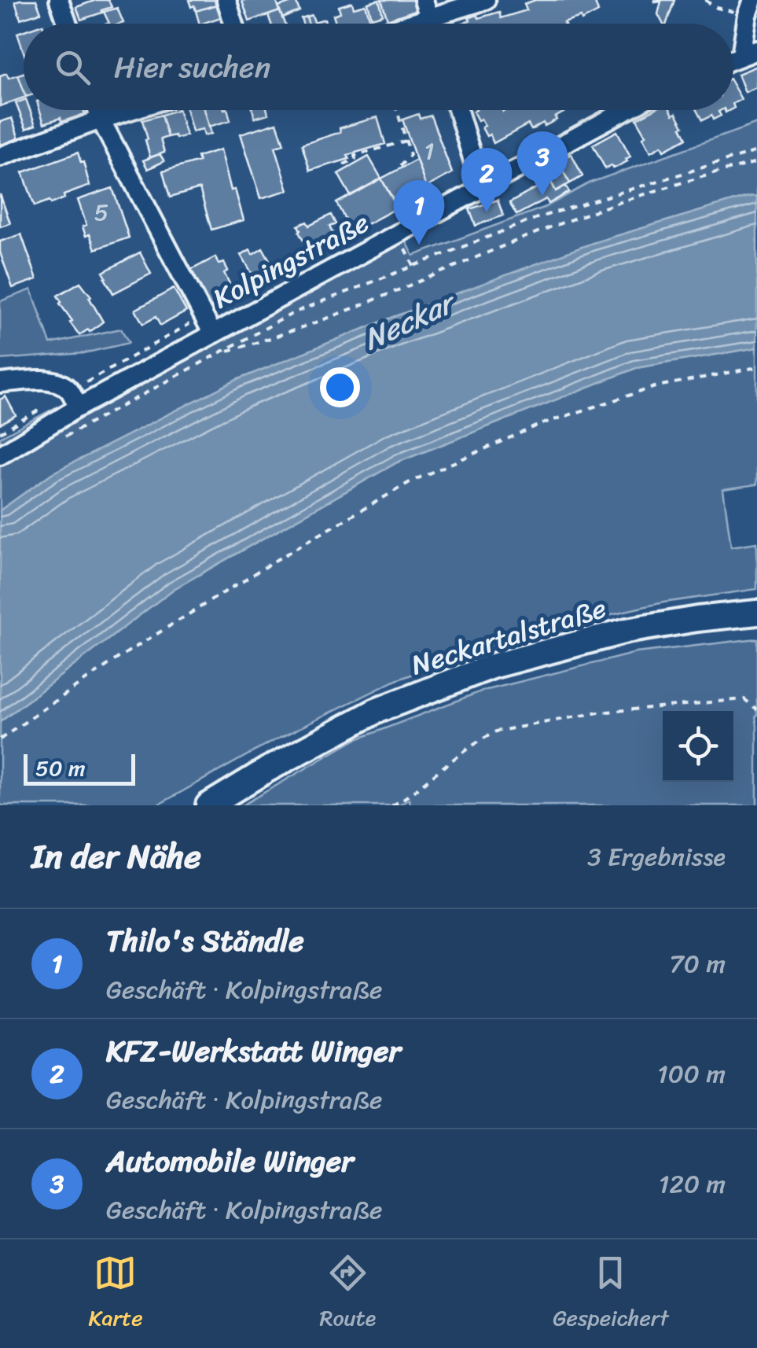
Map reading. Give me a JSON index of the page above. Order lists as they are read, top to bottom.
{
  "streets": {
    "main road": ["Neckartalstraße"],
    "street": ["Kolpingstraße"]
  },
  "water": ["Neckar"],
  "house_numbers": ["1", "5"],
  "scale_bar": "50 m",
  "page": {
    "search": "Hier suchen",
    "pins": ["3", "2", "1"],
    "scale": "50 m",
    "heading": ["In der Nähe", "3 Ergebnisse"],
    "list": [
      {
        "mark": "1",
        "name": "Thilo's Ständle",
        "note": "Geschäft · Kolpingstraße",
        "value": "70 m"
      },
      {
        "mark": "2",
        "name": "KFZ-Werkstatt Winger",
        "note": "Geschäft · Kolpingstraße",
        "value": "100 m"
      },
      {
        "mark": "3",
        "name": "Automobile Winger",
        "note": "Geschäft · Kolpingstraße",
        "value": "120 m"
      }
    ],
    "nav": ["Karte", "Route", "Gespeichert"]
  }
}
